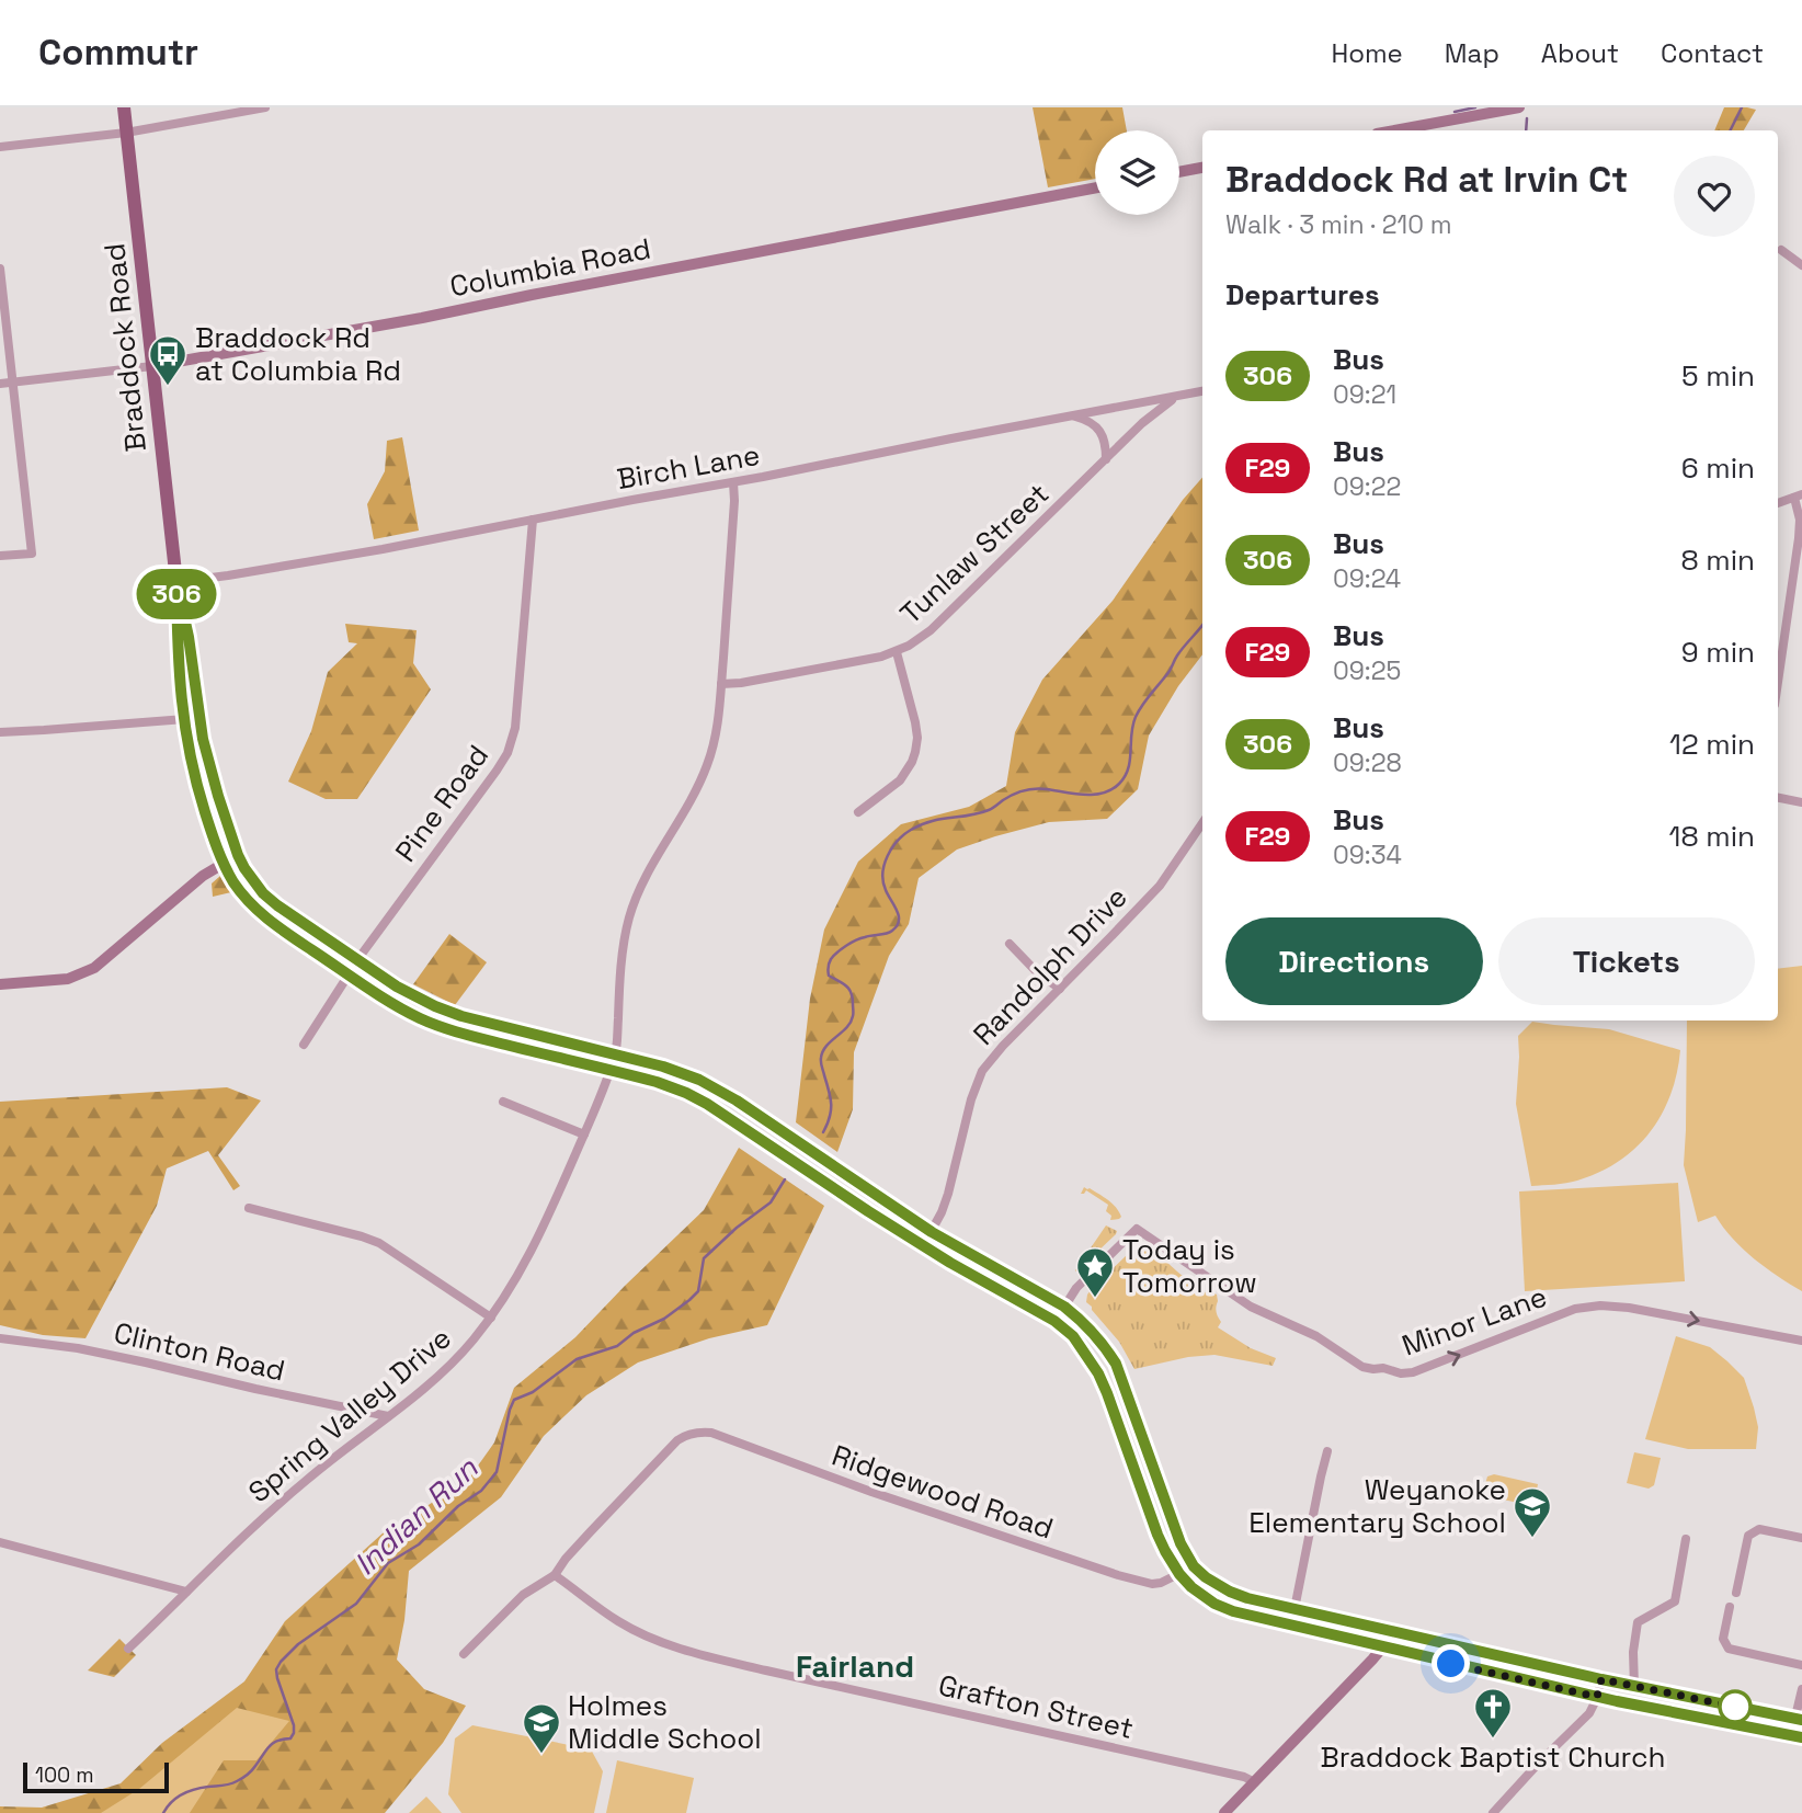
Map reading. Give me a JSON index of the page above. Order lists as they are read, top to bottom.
{
  "streets": {
    "main road": ["Braddock Road"],
    "street": [
      "Columbia Road",
      "Birch Lane",
      "Tunlaw Street",
      "Pine Road",
      "Randolph Drive",
      "Minor Lane",
      "Clinton Road",
      "Spring Valley Drive",
      "Ridgewood Road",
      "Grafton Street"
    ]
  },
  "crossings": [
    ["Columbia Road", "Braddock Road"],
    ["Braddock Road", "Birch Lane"],
    ["Braddock Road", "Pine Road"],
    ["Braddock Road", "Randolph Drive"],
    ["Braddock Road", "Minor Lane"],
    ["Braddock Road", "Spring Valley Drive"],
    ["Braddock Road", "Ridgewood Road"],
    ["Birch Lane", "Tunlaw Street"],
    ["Birch Lane", "Pine Road"],
    ["Birch Lane", "Spring Valley Drive"],
    ["Tunlaw Street", "Spring Valley Drive"],
    ["Clinton Road", "Spring Valley Drive"],
    ["Ridgewood Road", "Grafton Street"]
  ],
  "one_way": ["Minor Lane"],
  "districts": ["Fairland"],
  "water": ["Indian Run"],
  "places": {
    "bus stop": ["Braddock Rd at Columbia Rd"],
    "place": ["Today is Tomorrow"],
    "school or university": ["Weyanoke Elementary School", "Holmes Middle School"],
    "church": ["Braddock Baptist Church"]
  },
  "lines": ["bus line 306"],
  "scale_bar": "100 m",
  "page": {
    "header": "Commutr",
    "nav": [
      "Home",
      "Map",
      "About",
      "Contact"
    ],
    "on_map": "306",
    "heading": [
      ["Braddock Rd at Irvin Ct", "Walk · 3 min · 210 m"],
      "Departures"
    ],
    "list": [
      {
        "mark": "306",
        "name": "Bus",
        "note": "09:21",
        "value": "5 min"
      },
      {
        "mark": "F29",
        "name": "Bus",
        "note": "09:22",
        "value": "6 min"
      },
      {
        "mark": "306",
        "name": "Bus",
        "note": "09:24",
        "value": "8 min"
      },
      {
        "mark": "F29",
        "name": "Bus",
        "note": "09:25",
        "value": "9 min"
      },
      {
        "mark": "306",
        "name": "Bus",
        "note": "09:28",
        "value": "12 min"
      },
      {
        "mark": "F29",
        "name": "Bus",
        "note": "09:34",
        "value": "18 min"
      }
    ],
    "buttons": ["Directions", "Tickets"],
    "scale": "100 m"
  }
}
